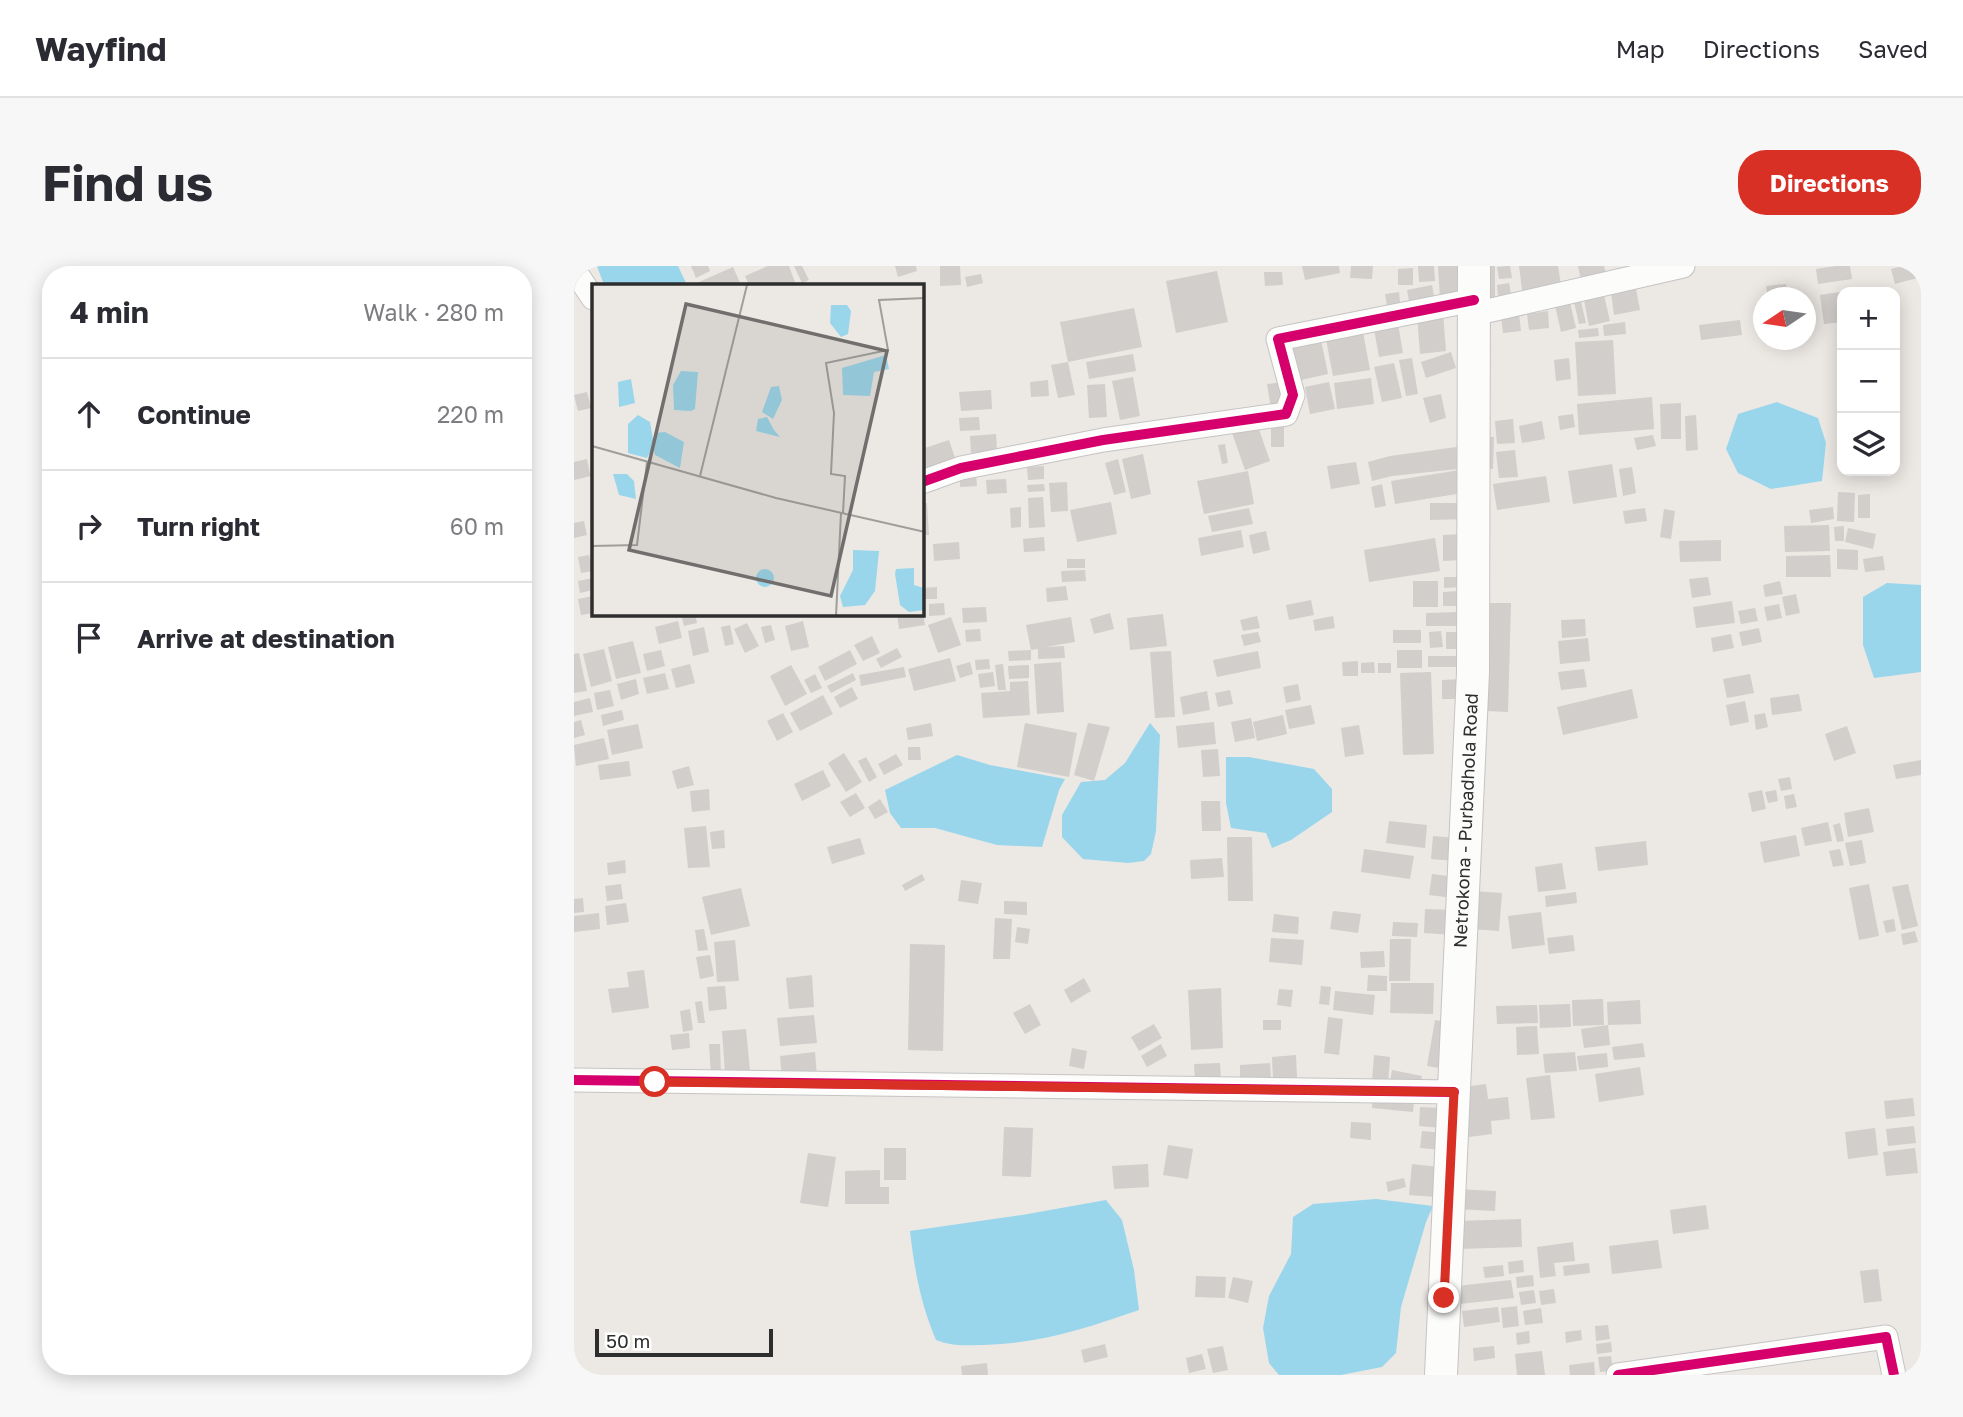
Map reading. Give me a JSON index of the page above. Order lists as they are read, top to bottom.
{
  "streets": {
    "main road": ["Netrokona - Purbadhola Road"]
  },
  "scale_bar": "50 m",
  "north": "left",
  "page": {
    "header": "Wayfind",
    "nav": ["Map", "Directions", "Saved"],
    "buttons": "Directions",
    "title": "Find us",
    "heading": ["4 min", "Walk · 280 m"],
    "map_buttons": ["+", "−"],
    "list": [
      ["Continue", "220 m"],
      ["Turn right", "60 m"],
      "Arrive at destination"
    ],
    "scale": "50 m"
  }
}
